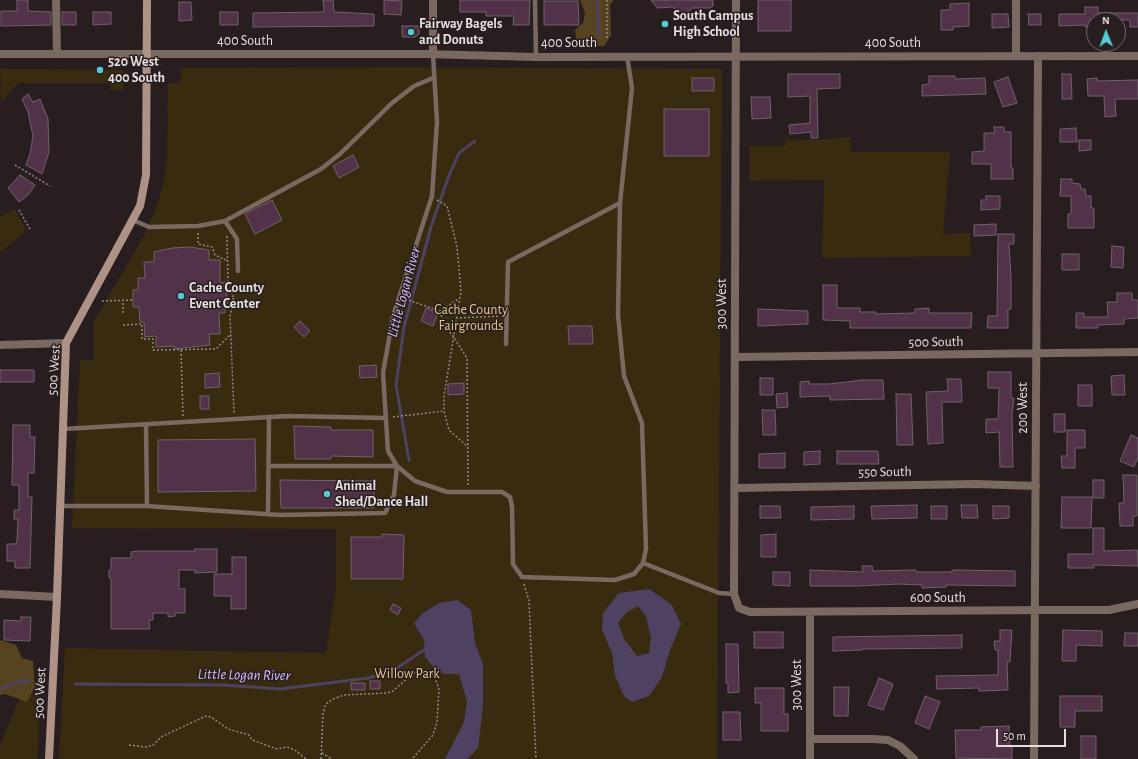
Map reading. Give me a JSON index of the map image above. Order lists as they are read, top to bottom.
{
  "streets": {
    "street": [
      "400 South",
      "300 West",
      "500 South",
      "500 West",
      "200 West",
      "550 South",
      "600 South"
    ]
  },
  "crossings": [
    ["400 South", "300 West"],
    ["400 South", "500 West"],
    ["400 South", "200 West"],
    ["300 West", "500 South"],
    ["300 West", "550 South"],
    ["300 West", "600 South"],
    ["500 South", "200 West"],
    ["200 West", "550 South"],
    ["200 West", "600 South"]
  ],
  "water": ["Little Logan River"],
  "parks": ["Cache County Fairgrounds", "Willow Park"],
  "places": [
    "South Campus High School",
    "Fairway Bagels and Donuts",
    "520 West 400 South",
    "Cache County Event Center",
    "Animal Shed/Dance Hall"
  ],
  "scale_bar": "50 m",
  "north": "top"
}
